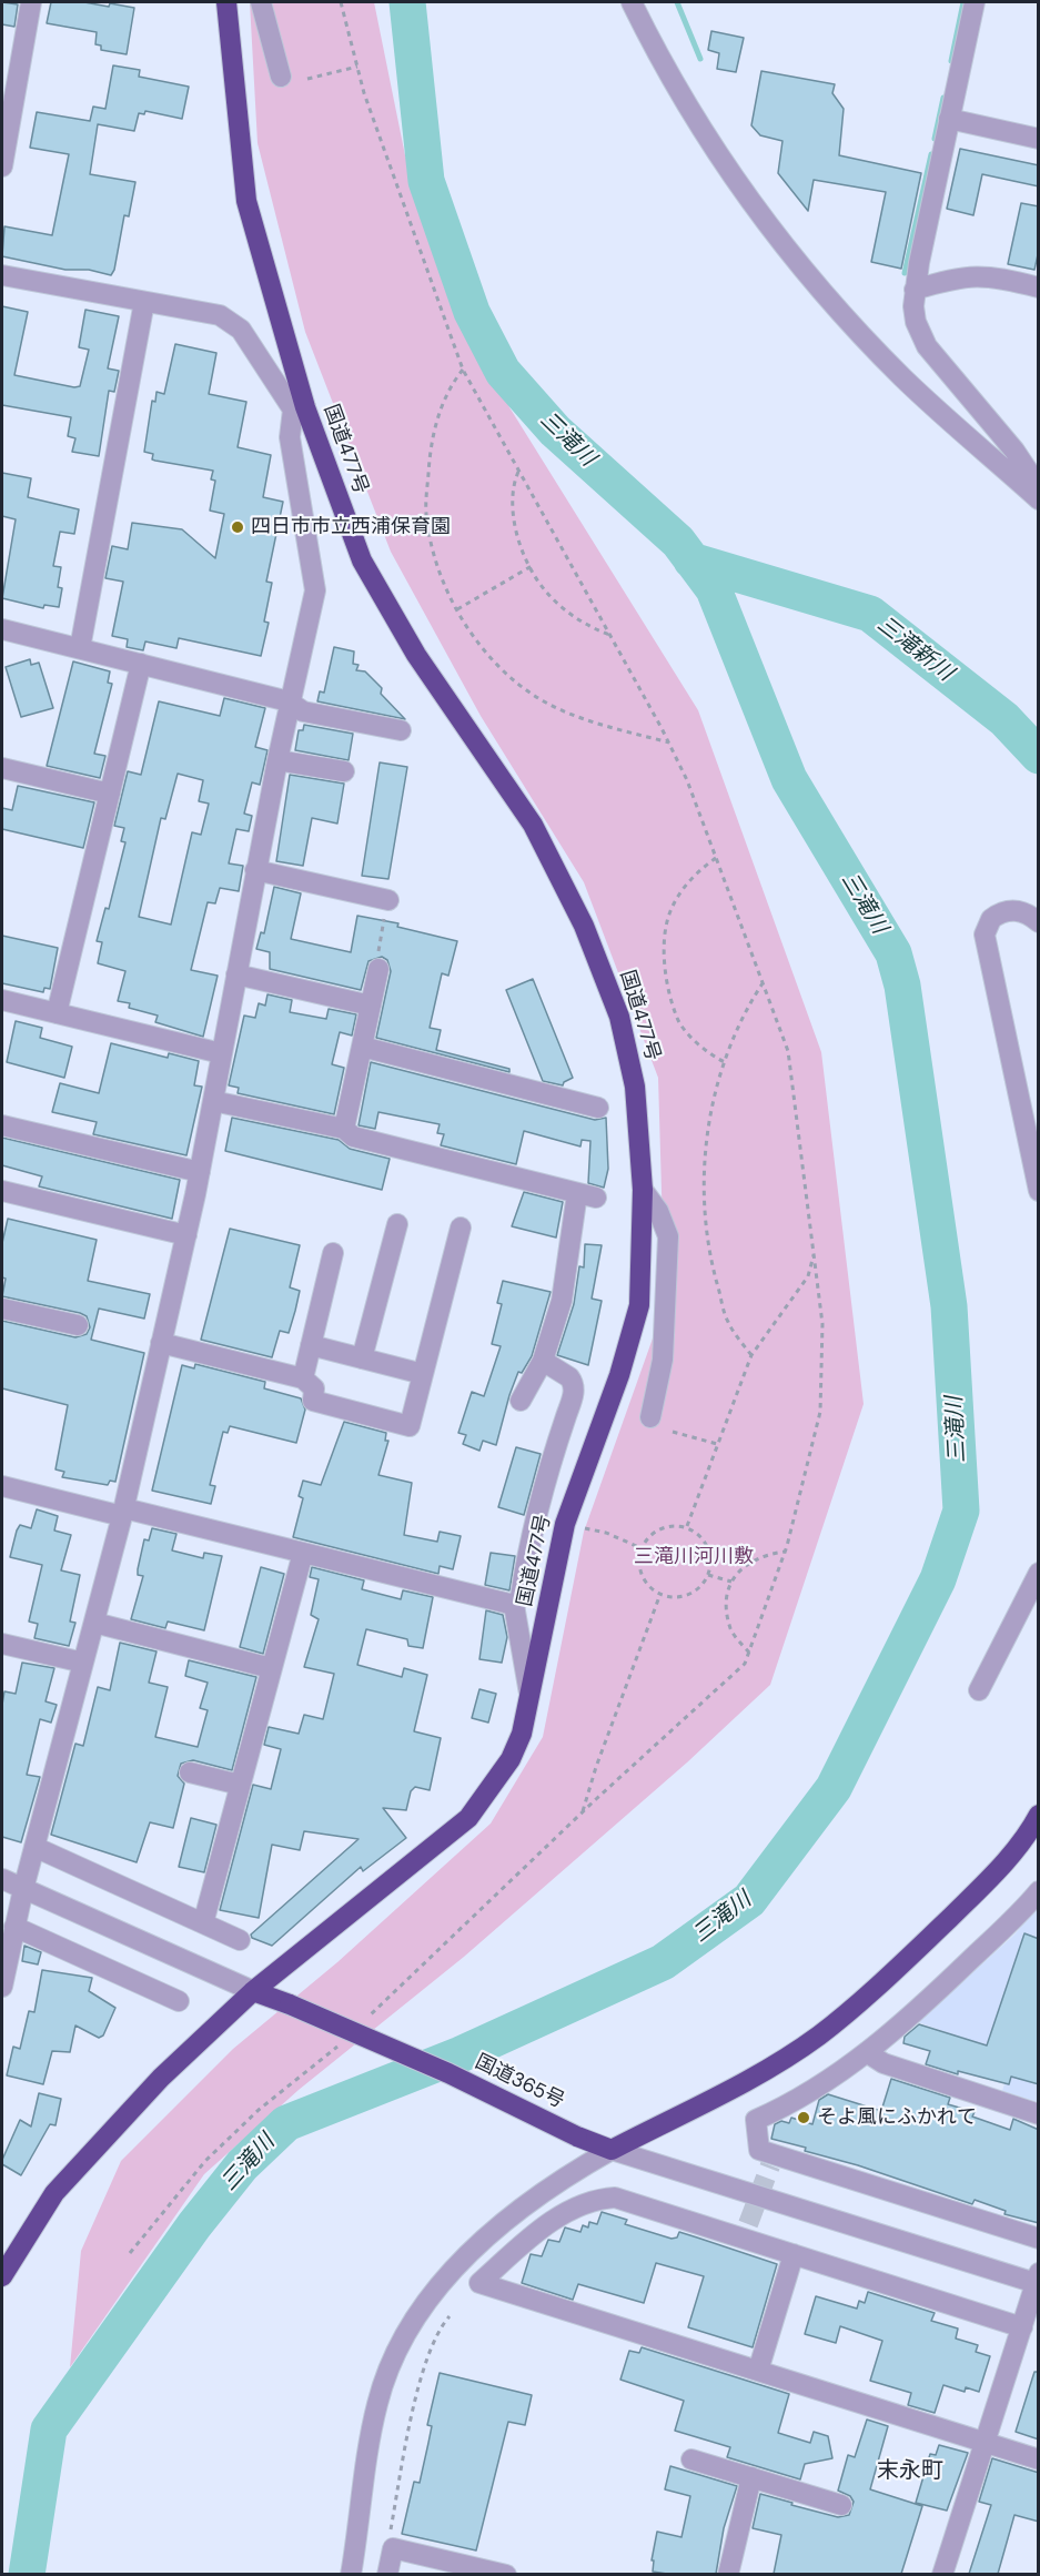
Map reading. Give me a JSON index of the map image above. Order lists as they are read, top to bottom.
{
  "streets": {
    "highway": ["国道477号", "国道365号"]
  },
  "crossings": [
    ["国道477号", "国道365号"]
  ],
  "districts": ["末永町"],
  "water": ["三滝川", "三滝新川"],
  "parks": ["三滝川河川敷"],
  "places": ["四日市市立西浦保育園", "そよ風にふかれて"]
}
